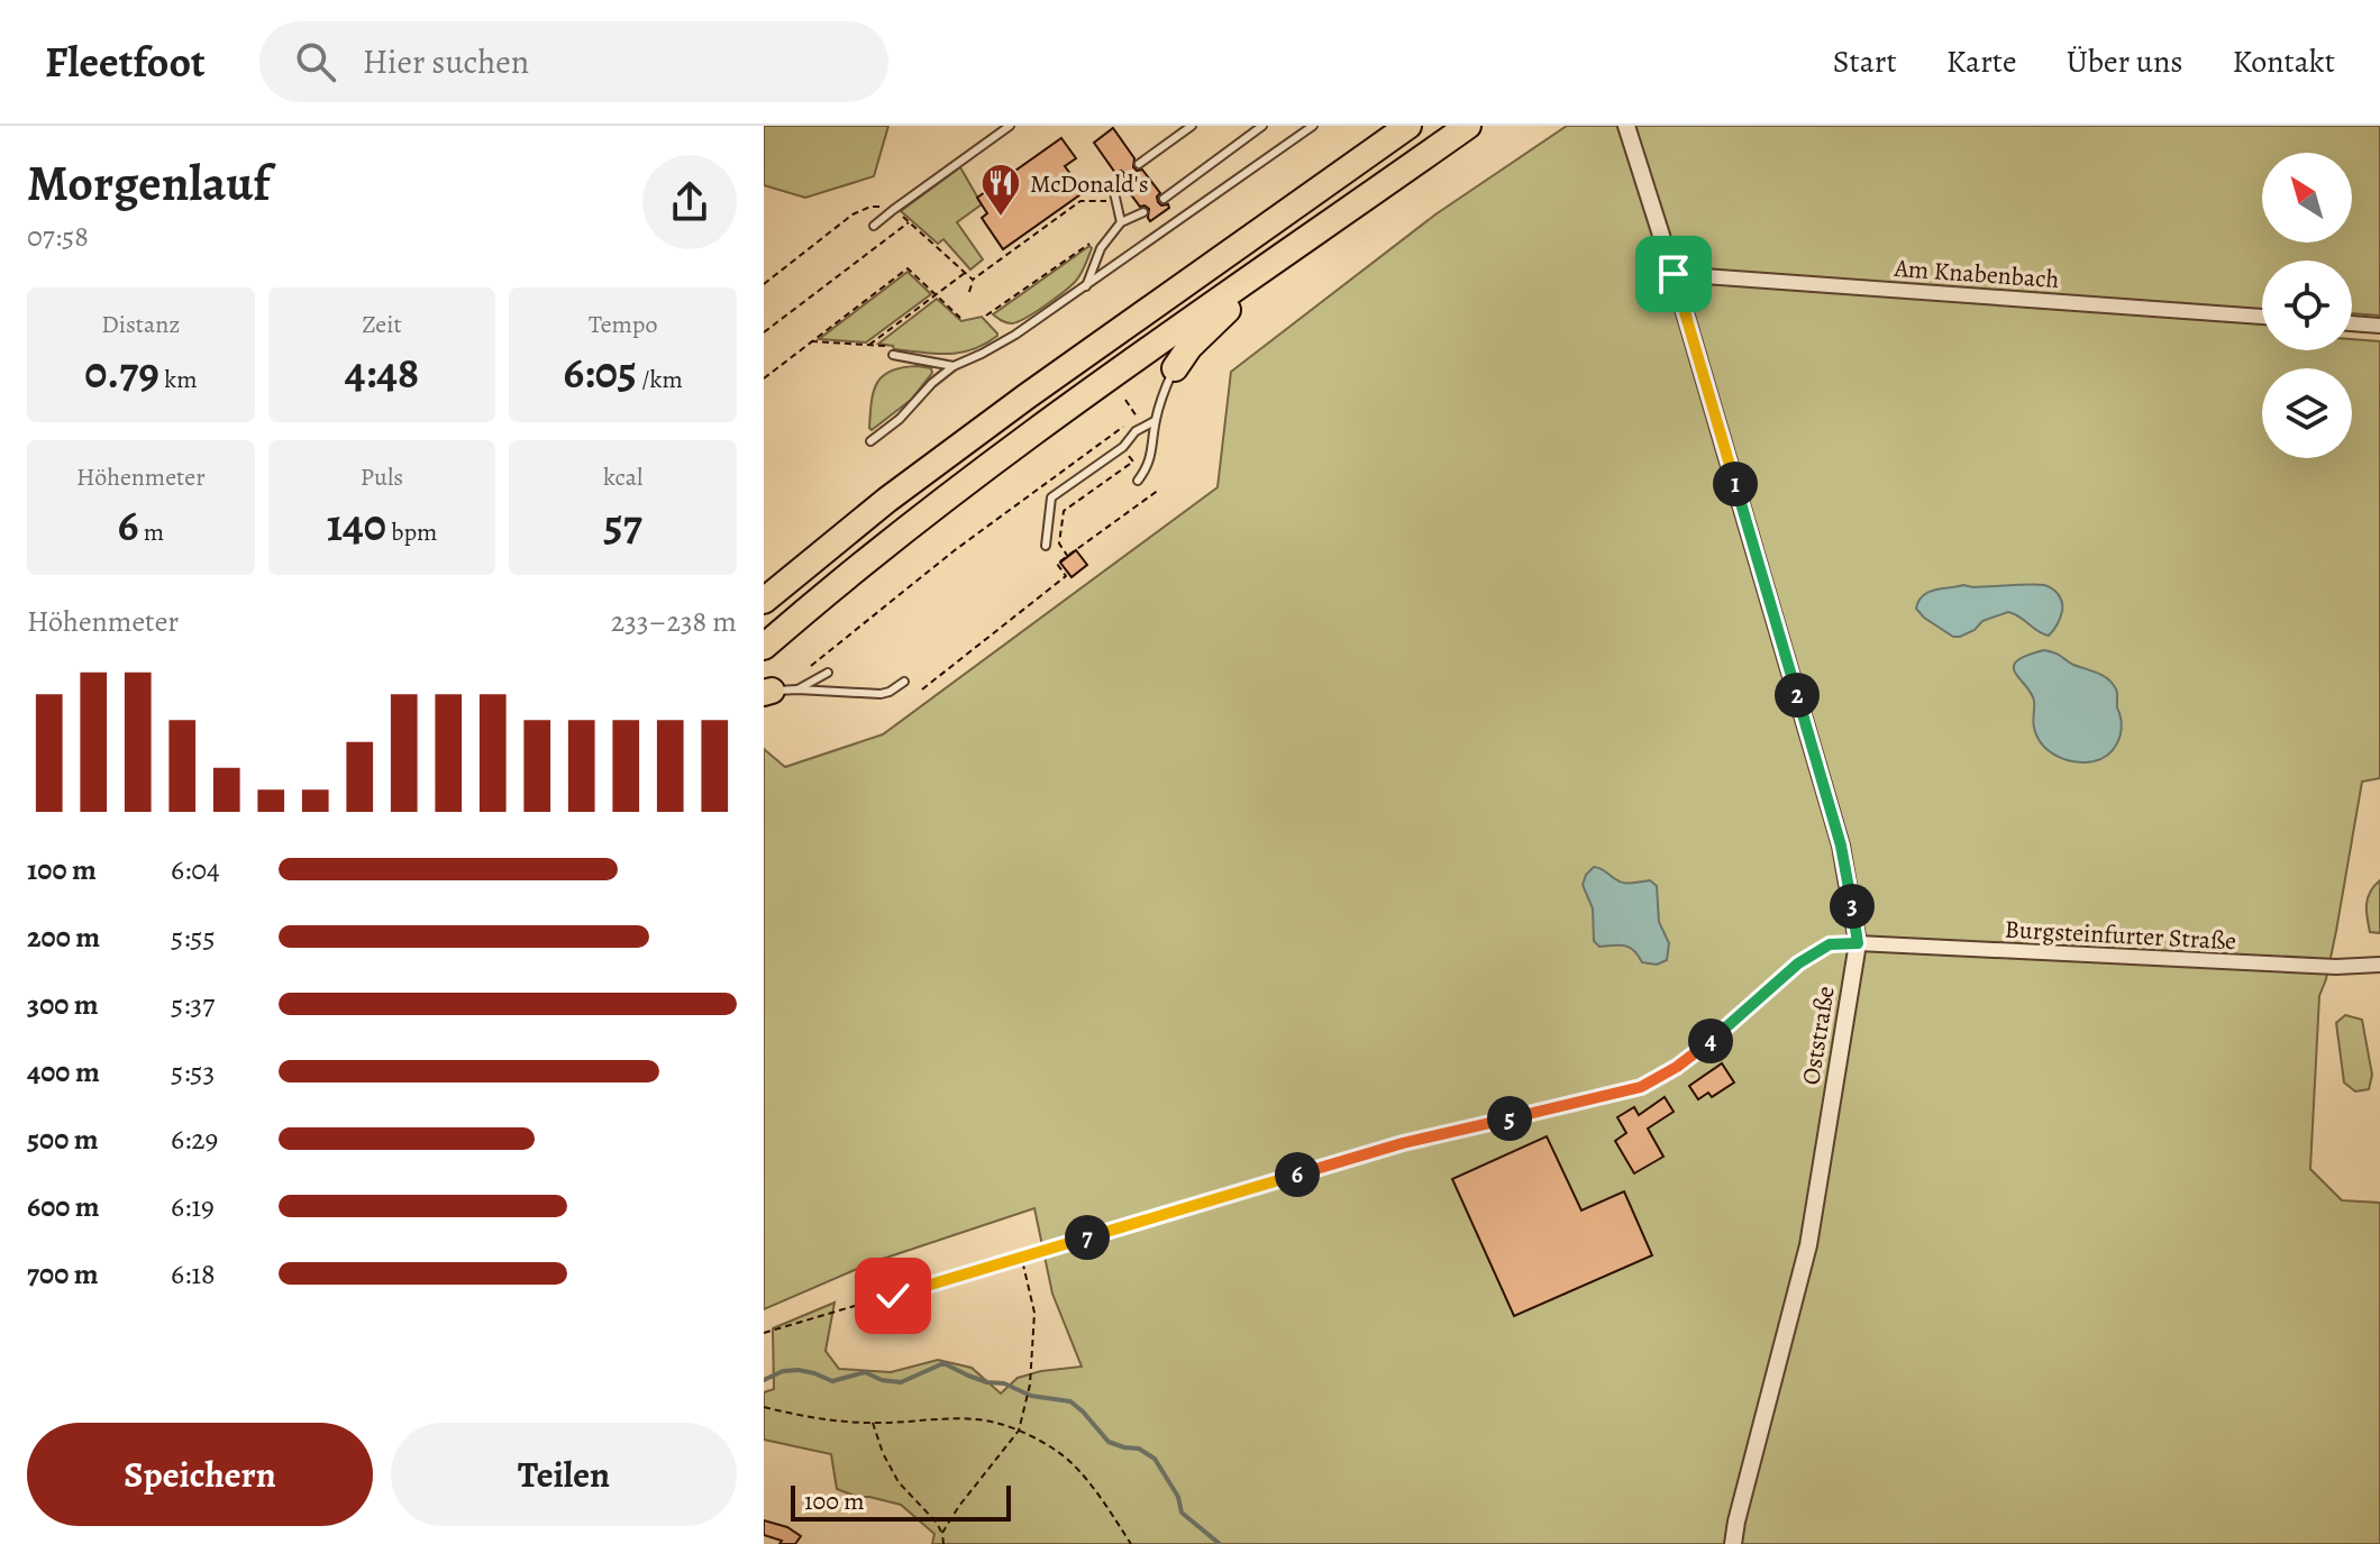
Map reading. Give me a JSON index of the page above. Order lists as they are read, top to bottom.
{
  "streets": {
    "street": ["Am Knabenbach", "Burgsteinfurter Straße", "Oststraße"]
  },
  "crossings": [
    ["Am Knabenbach", "Oststraße"],
    ["Burgsteinfurter Straße", "Oststraße"]
  ],
  "places": {
    "restaurant": ["McDonald's"]
  },
  "scale_bar": "100 m",
  "north": "top left",
  "page": {
    "header": "Fleetfoot",
    "search": "Hier suchen",
    "nav": [
      "Start",
      "Karte",
      "Über uns",
      "Kontakt"
    ],
    "heading": ["Morgenlauf", "07:58"],
    "stats": [
      ["Distanz", "0.79 km"],
      ["Zeit", "4:48"],
      ["Tempo", "6:05 /km"],
      ["Höhenmeter", "6 m"],
      ["Puls", "140 bpm"],
      ["kcal", "57"]
    ],
    "pins": [
      "1",
      "2",
      "3",
      "4",
      "5",
      "6",
      "7"
    ],
    "chart": ["Höhenmeter", "233–238 m"],
    "list": [
      {
        "name": "100 m",
        "note": "6:04"
      },
      {
        "name": "200 m",
        "note": "5:55"
      },
      {
        "name": "300 m",
        "note": "5:37"
      },
      {
        "name": "400 m",
        "note": "5:53"
      },
      {
        "name": "500 m",
        "note": "6:29"
      },
      {
        "name": "600 m",
        "note": "6:19"
      },
      {
        "name": "700 m",
        "note": "6:18"
      }
    ],
    "buttons": ["Speichern", "Teilen"],
    "scale": "100 m"
  }
}
